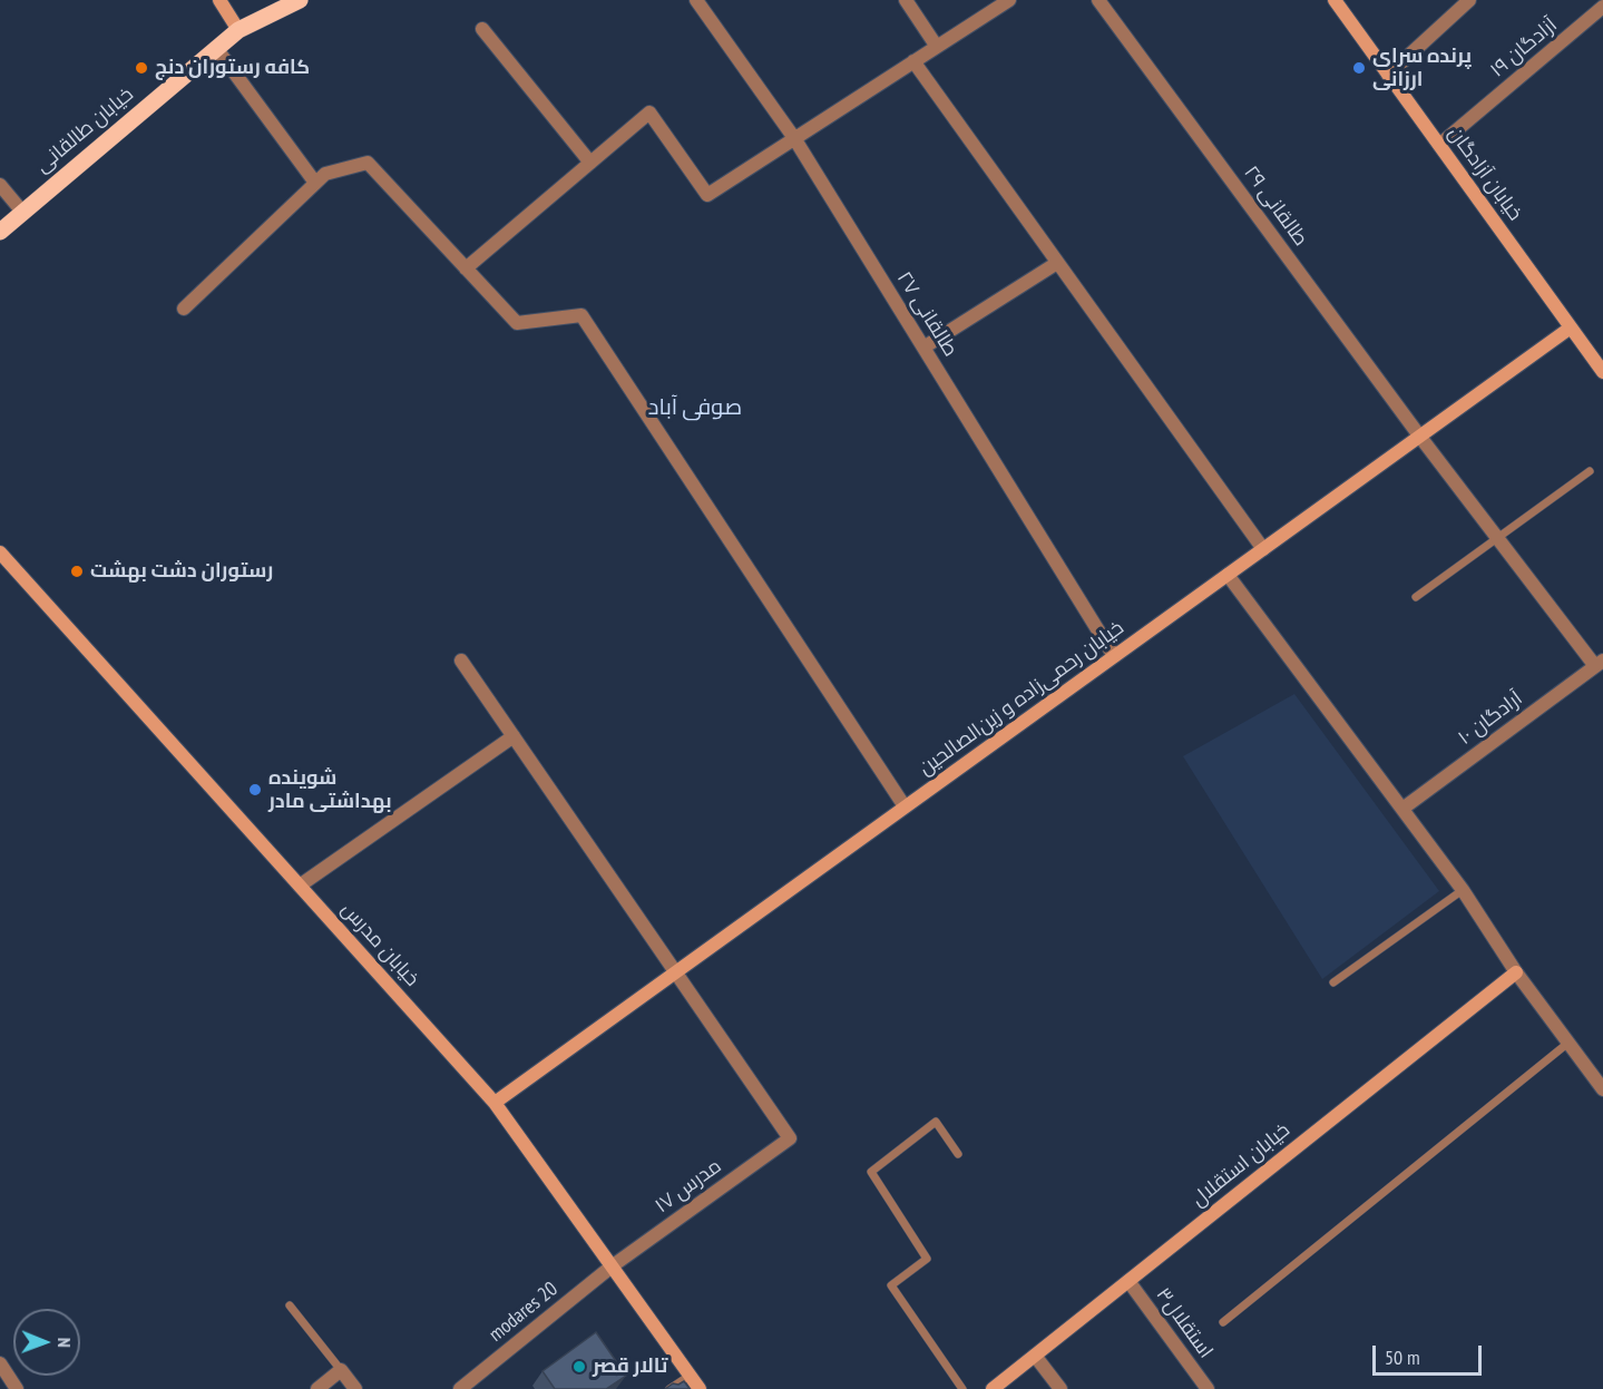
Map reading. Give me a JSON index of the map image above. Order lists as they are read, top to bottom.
{
  "streets": {
    "main road": ["خیابان طالقانی"],
    "street": [
      "آزادگان ۱۹",
      "خیابان آزادگان",
      "طالقانی ۲۹",
      "طالقانی ۲۷",
      "خیابان رحمی‌زاده و زین‌الصالحین",
      "آرادگان ۱۰",
      "خیابان مدرس",
      "خیابان استقلال",
      "مدرس ۱۷",
      "modares 20",
      "استقلال۳"
    ]
  },
  "crossings": [
    ["آزادگان ۱۹", "خیابان آزادگان"],
    ["خیابان آزادگان", "خیابان رحمی‌زاده و زین‌الصالحین"],
    ["طالقانی ۲۹", "خیابان رحمی‌زاده و زین‌الصالحین"],
    ["طالقانی ۲۹", "آرادگان ۱۰"],
    ["طالقانی ۲۷", "خیابان رحمی‌زاده و زین‌الصالحین"],
    ["خیابان رحمی‌زاده و زین‌الصالحین", "خیابان مدرس"],
    ["خیابان رحمی‌زاده و زین‌الصالحین", "مدرس ۱۷"],
    ["خیابان مدرس", "مدرس ۱۷"],
    ["خیابان مدرس", "modares 20"],
    ["خیابان استقلال", "استقلال۳"],
    ["مدرس ۱۷", "modares 20"]
  ],
  "districts": ["صوفی آباد"],
  "places": [
    "کافه رستوران دنج",
    "پرنده سرای ارزانی",
    "رستوران دشت بهشت",
    "شوینده بهداشتی مادر",
    "تالار قصر"
  ],
  "scale_bar": "50 m",
  "north": "right"
}
